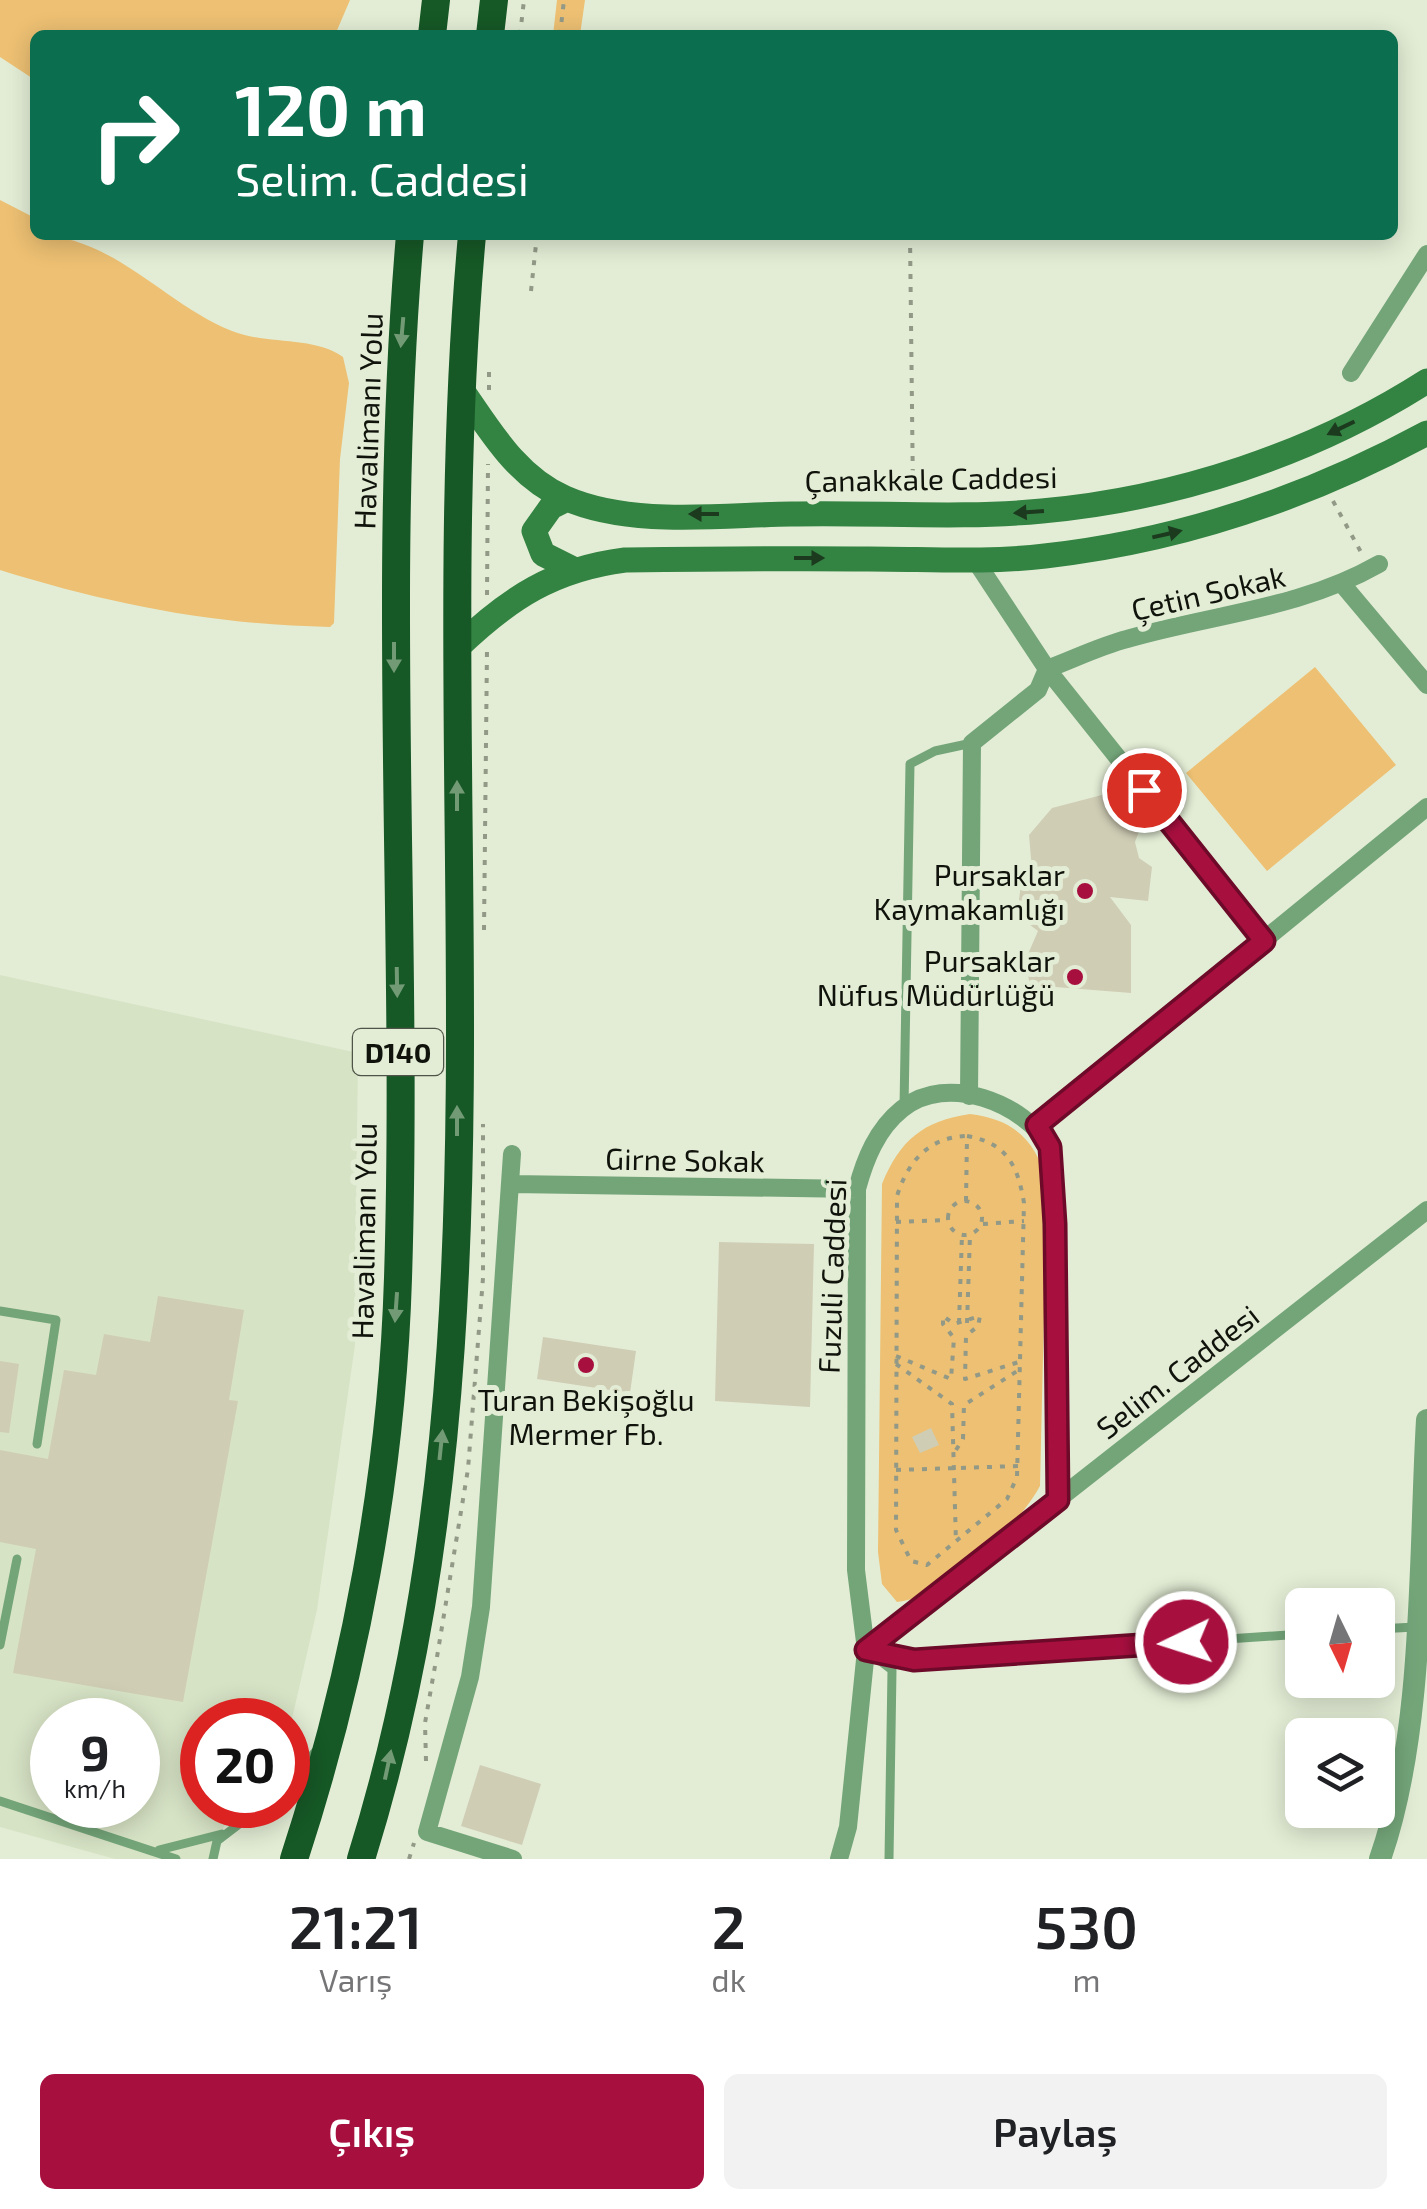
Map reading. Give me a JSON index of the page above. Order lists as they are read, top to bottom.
{
  "streets": {
    "highway": ["Havalimanı Yolu", "D140"],
    "main road": ["Çanakkale Caddesi"],
    "street": [
      "Çetin Sokak",
      "Girne Sokak",
      "Fuzuli Caddesi",
      "Selim. Caddesi"
    ]
  },
  "crossings": [
    ["Çanakkale Caddesi", "D140"],
    ["Girne Sokak", "Fuzuli Caddesi"],
    ["Fuzuli Caddesi", "Selim. Caddesi"]
  ],
  "places": ["Pursaklar Kaymakamlığı", "Pursaklar Nüfus Müdürlüğü", "Turan Bekişoğlu Mermer Fb."],
  "north": "bottom",
  "page": {
    "turn": ["120 m", "Selim. Caddesi"],
    "speed": "9 km/h",
    "limit": "20",
    "eta": [
      "21:21",
      "Varış",
      "2",
      "dk",
      "530",
      "m"
    ],
    "buttons": ["Çıkış", "Paylaş"]
  }
}
